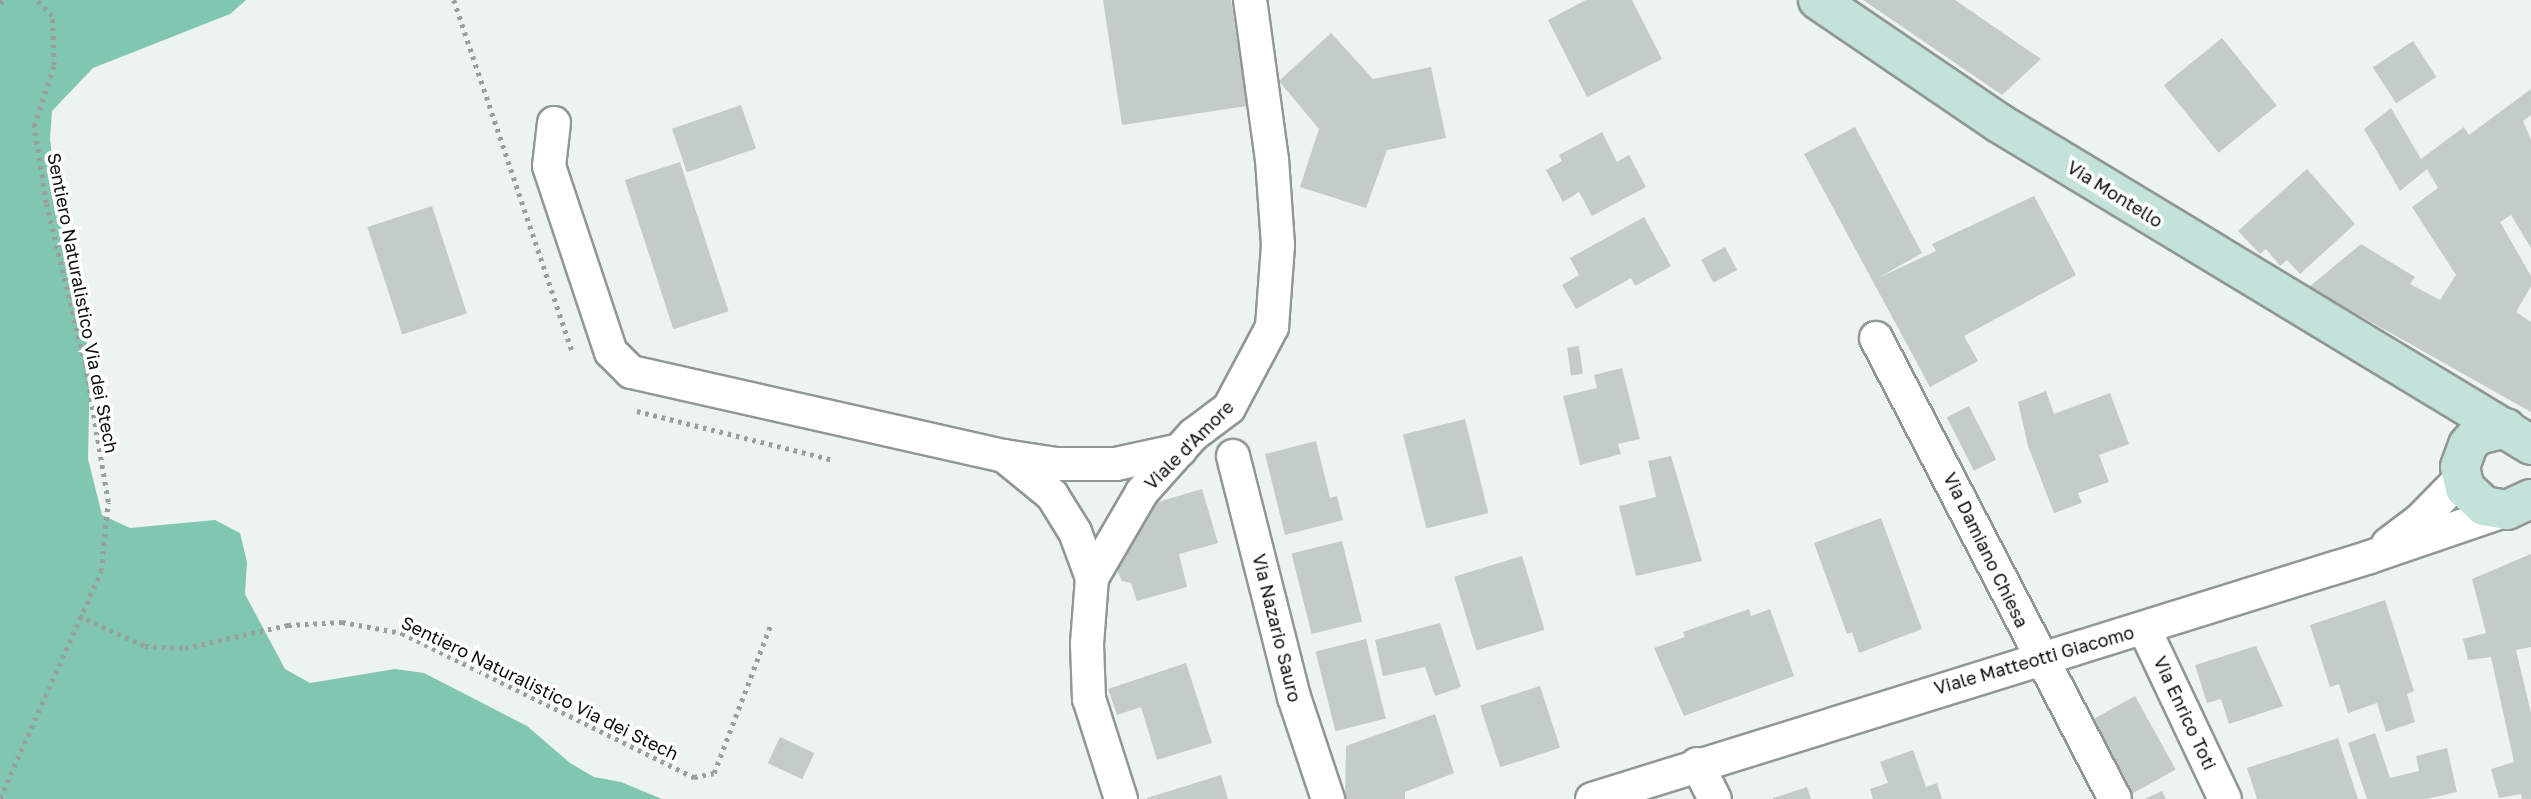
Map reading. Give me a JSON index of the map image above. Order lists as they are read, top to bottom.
{
  "streets": {
    "street": [
      "Via Montello",
      "Viale d'Amore",
      "Via Damiano Chiesa",
      "Via Nazario Sauro",
      "Viale Matteotti Giacomo",
      "Via Enrico Toti"
    ],
    "path": ["Sentiero Naturalistico Via dei Stech"]
  },
  "crossings": [
    ["Via Montello", "Viale Matteotti Giacomo"],
    ["Via Damiano Chiesa", "Viale Matteotti Giacomo"],
    ["Viale Matteotti Giacomo", "Via Enrico Toti"]
  ]
}
